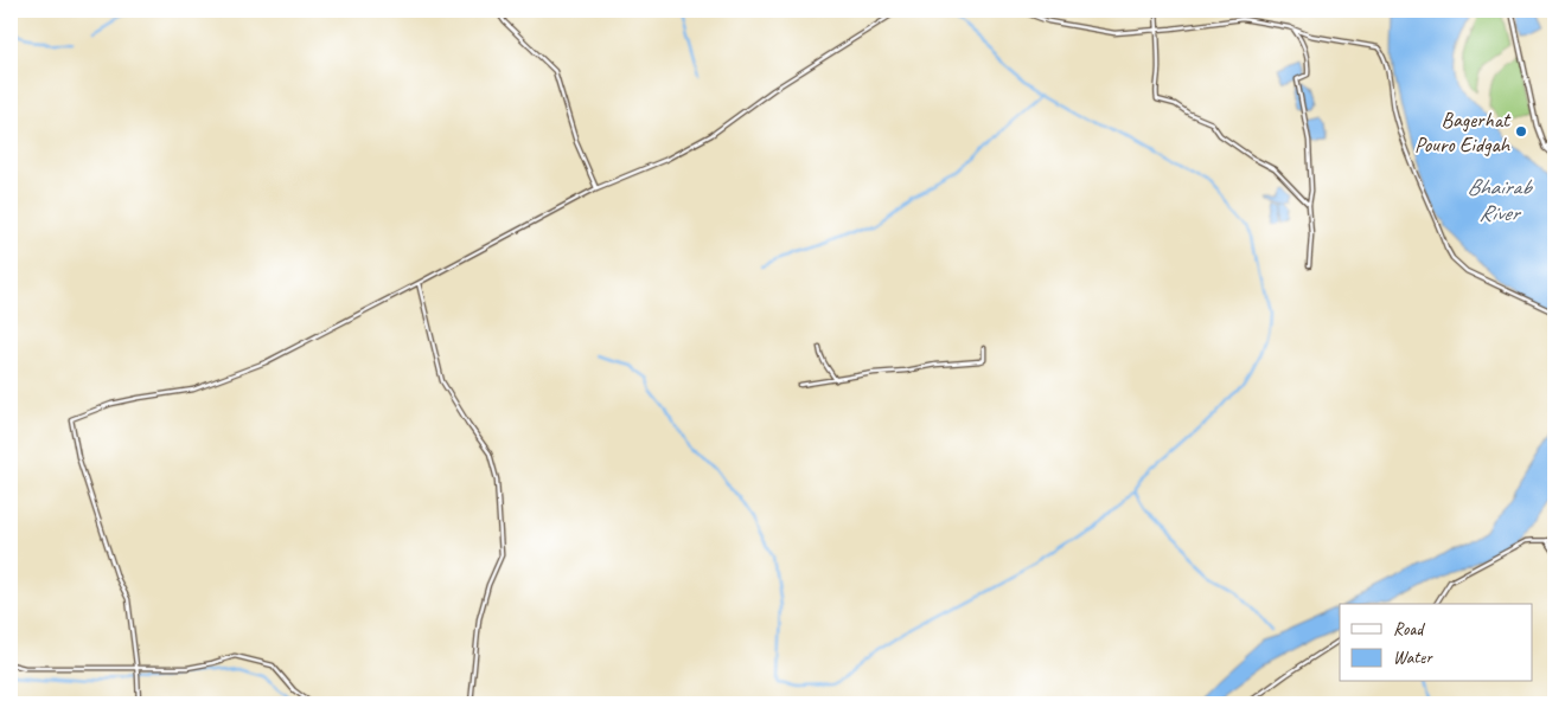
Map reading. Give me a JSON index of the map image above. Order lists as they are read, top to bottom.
{
  "water": ["Bhairab River"],
  "places": ["Bagerhat Pouro Eidgah"],
  "legend": ["Road", "Water"]
}
